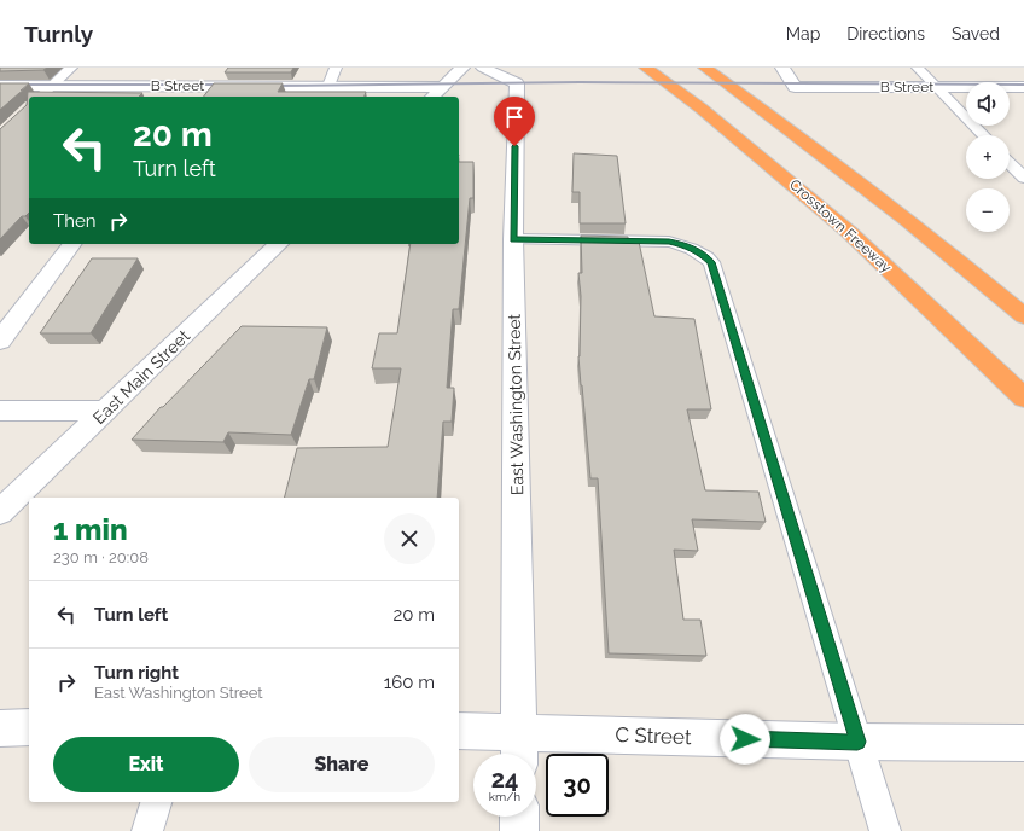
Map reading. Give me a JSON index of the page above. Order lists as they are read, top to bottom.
{
  "streets": {
    "highway": ["Crosstown Freeway"],
    "street": [
      "B Street",
      "East Main Street",
      "East Washington Street",
      "C Street"
    ]
  },
  "crossings": [
    ["East Washington Street", "C Street"]
  ],
  "page": {
    "header": "Turnly",
    "nav": ["Map", "Directions", "Saved"],
    "map_buttons": ["+", "−"],
    "turn": ["20 m", "Turn left"],
    "then": "Then",
    "heading": ["1 min", "230 m · 20:08"],
    "list": [
      {
        "name": "Turn left",
        "value": "20 m"
      },
      {
        "name": "Turn right",
        "note": "East Washington Street",
        "value": "160 m"
      }
    ],
    "buttons": ["Exit", "Share"],
    "speed": "24 km/h",
    "limit": "30"
  }
}
